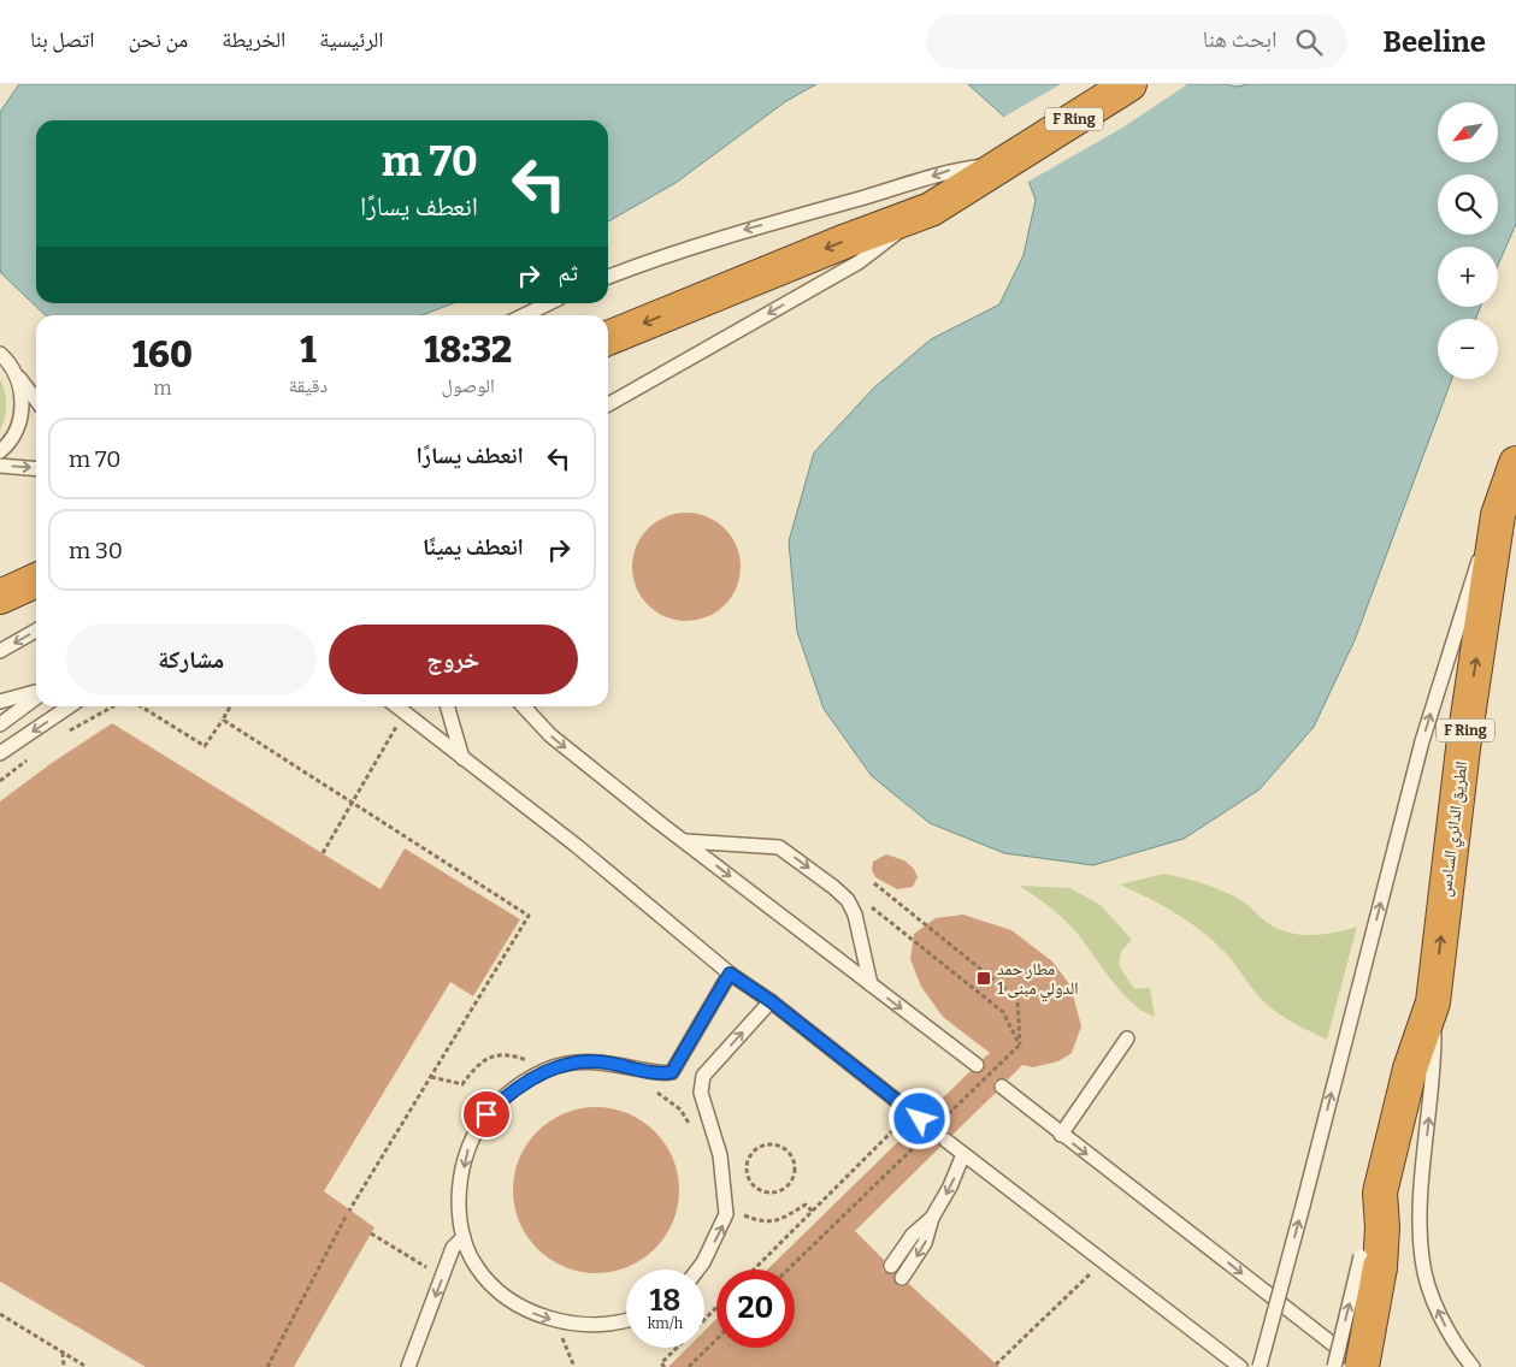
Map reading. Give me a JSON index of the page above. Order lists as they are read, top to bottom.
{
  "streets": {
    "highway": ["F Ring", "الطريق الدائري السادس"]
  },
  "one_way": ["الطريق الدائري السادس"],
  "places": {
    "transit": ["مطار حمد الدولي مبنى 1"]
  },
  "north": "bottom left",
  "page": {
    "header": "Beeline",
    "search": "ابحث هنا",
    "nav": [
      "الرئيسية",
      "الخريطة",
      "من نحن",
      "اتصل بنا"
    ],
    "map_buttons": ["+", "−"],
    "turn": ["70 m", "انعطف يسارًا"],
    "then": "ثم",
    "eta": [
      "18:32",
      "الوصول",
      "1",
      "دقيقة",
      "160",
      "m"
    ],
    "list": [
      {
        "name": "انعطف يسارًا",
        "value": "70 m"
      },
      {
        "name": "انعطف يمينًا",
        "value": "30 m"
      }
    ],
    "buttons": ["خروج", "مشاركة"],
    "speed": "18 km/h",
    "limit": "20"
  }
}
